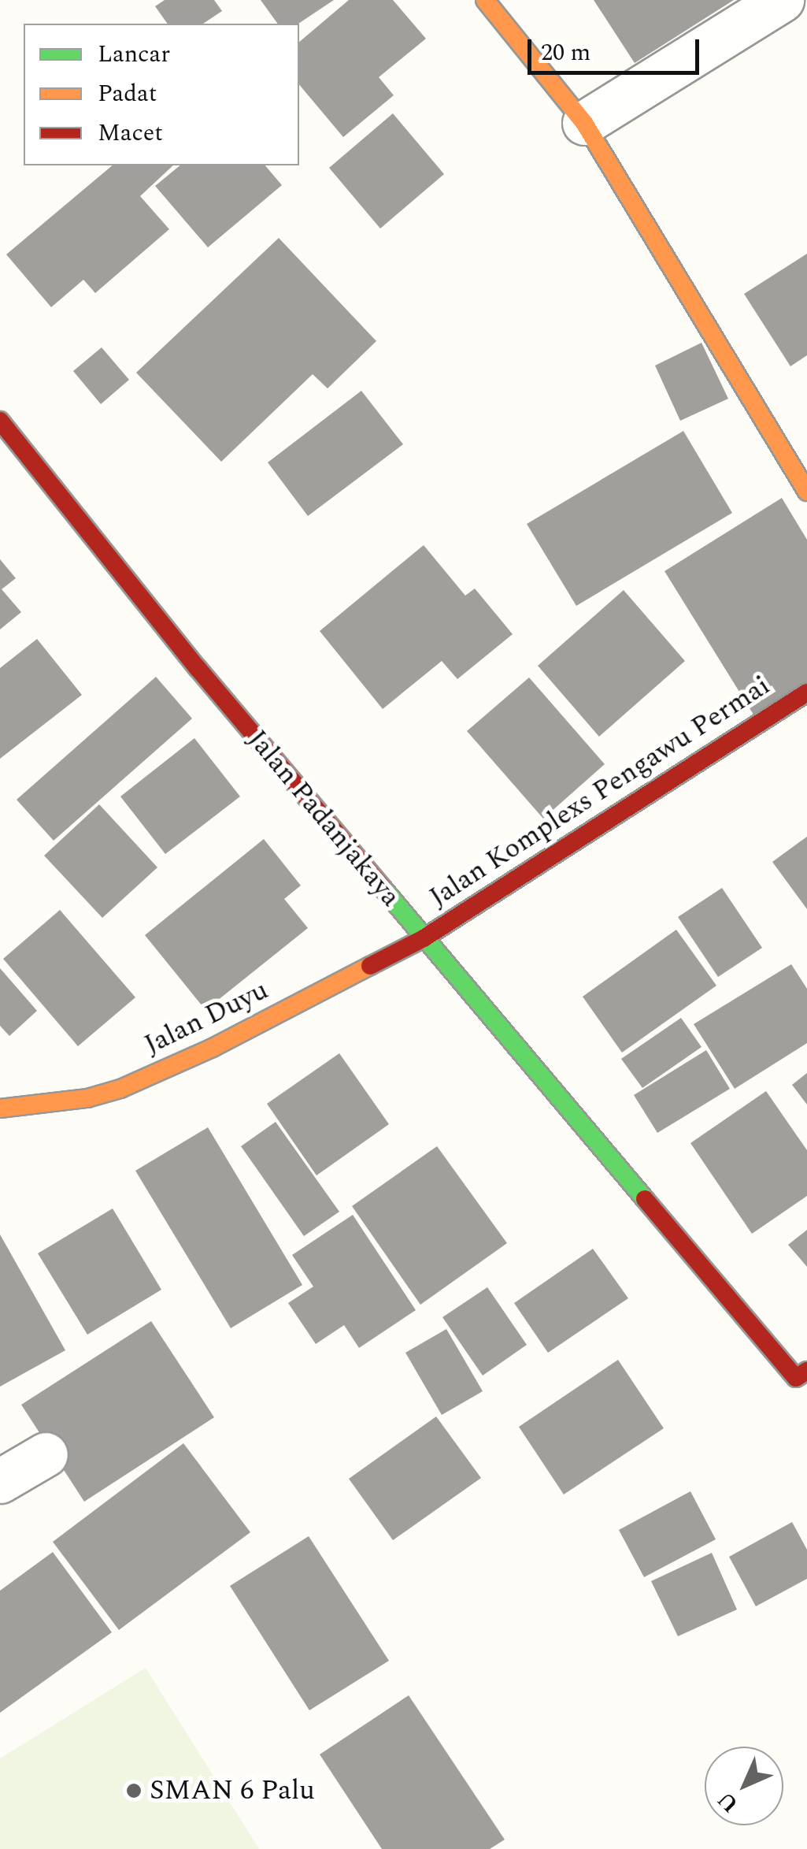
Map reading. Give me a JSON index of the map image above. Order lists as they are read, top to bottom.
{
  "streets": {
    "street": ["Jalan Komplexs Pengawu Permai", "Jalan Padanjakaya", "Jalan Duyu"]
  },
  "crossings": [
    ["Jalan Komplexs Pengawu Permai", "Jalan Padanjakaya"],
    ["Jalan Komplexs Pengawu Permai", "Jalan Duyu"],
    ["Jalan Padanjakaya", "Jalan Duyu"]
  ],
  "places": ["SMAN 6 Palu"],
  "legend": ["Lancar", "Padat", "Macet"],
  "scale_bar": "20 m",
  "north": "bottom left"
}
